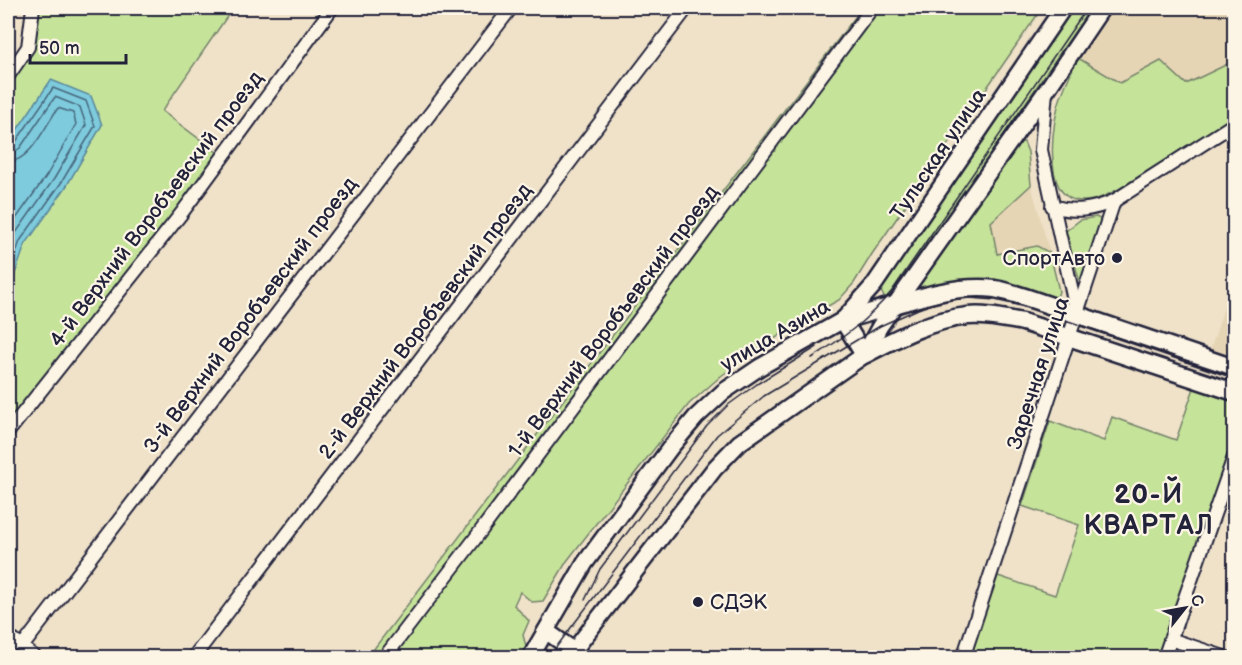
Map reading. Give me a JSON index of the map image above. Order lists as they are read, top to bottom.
{
  "streets": {
    "main road": ["улица Азина"],
    "street": [
      "Тульская улица",
      "4-й Верхний Воробъевский проезд",
      "3-й Верхний Воробъевский проезд",
      "2-й Верхний Воробъевский проезд",
      "1-й Верхний Воробъевский проезд",
      "Заречная улица"
    ]
  },
  "crossings": [
    ["Тульская улица", "улица Азина"],
    ["улица Азина", "Заречная улица"]
  ],
  "districts": ["20-Й КВАРТАЛ"],
  "places": ["СпортАвто", "СДЭК"],
  "scale_bar": "50 m",
  "north": "top right"
}
